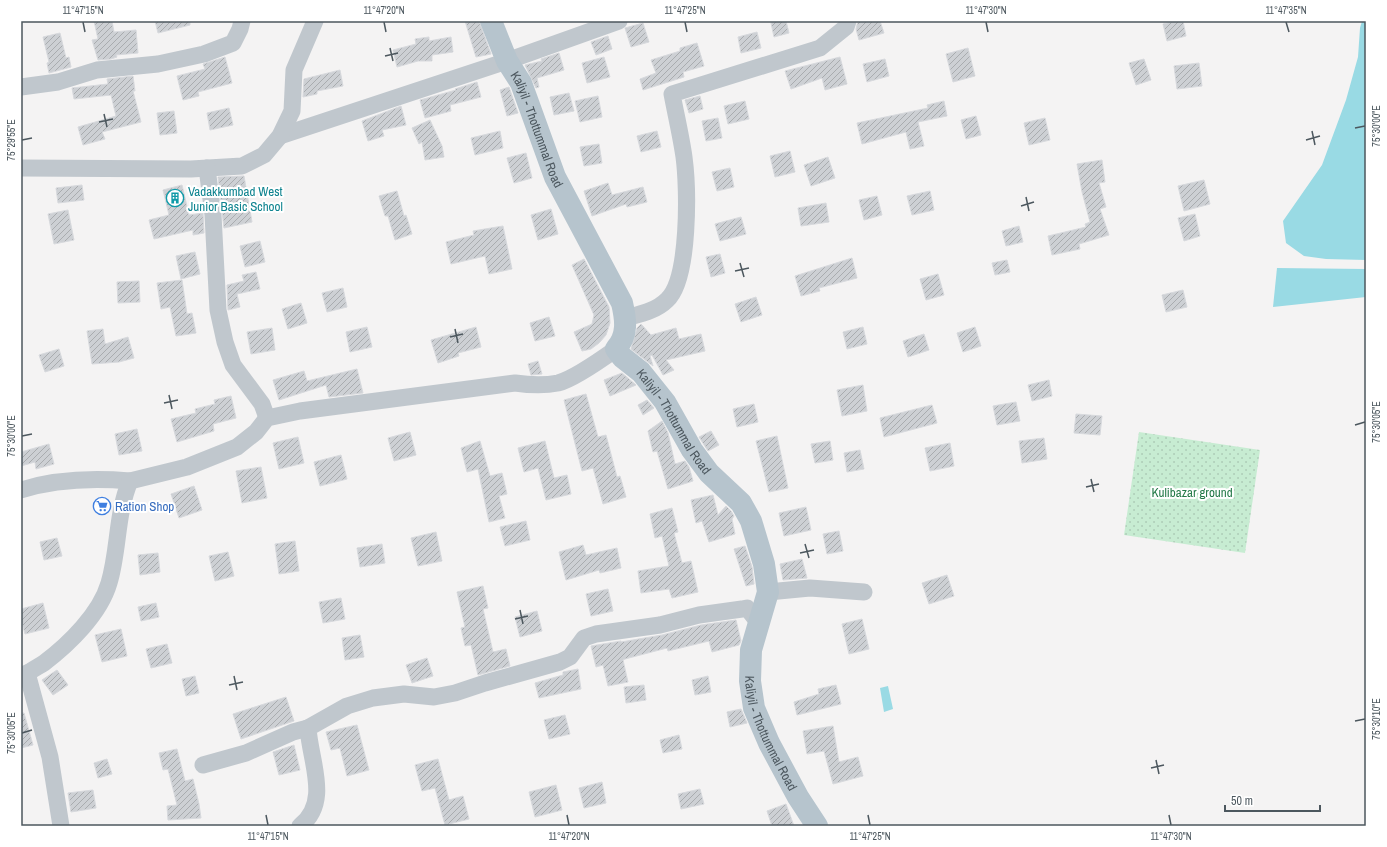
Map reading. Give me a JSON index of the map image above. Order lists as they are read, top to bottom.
{
  "streets": {
    "main road": ["Kaliyil - Thottummal Road"]
  },
  "parks": ["Kulibazar ground"],
  "places": {
    "building": ["Vadakkumbad West Junior Basic School"],
    "supermarket": ["Ration Shop"]
  },
  "scale_bar": "50 m",
  "coordinates": [
    "11°47'15\"N",
    "11°47'20\"N",
    "11°47'25\"N",
    "11°47'30\"N",
    "11°47'35\"N",
    "75°30'00\"E",
    "75°29'55\"E",
    "75°30'05\"E",
    "75°30'10\"E"
  ]
}
